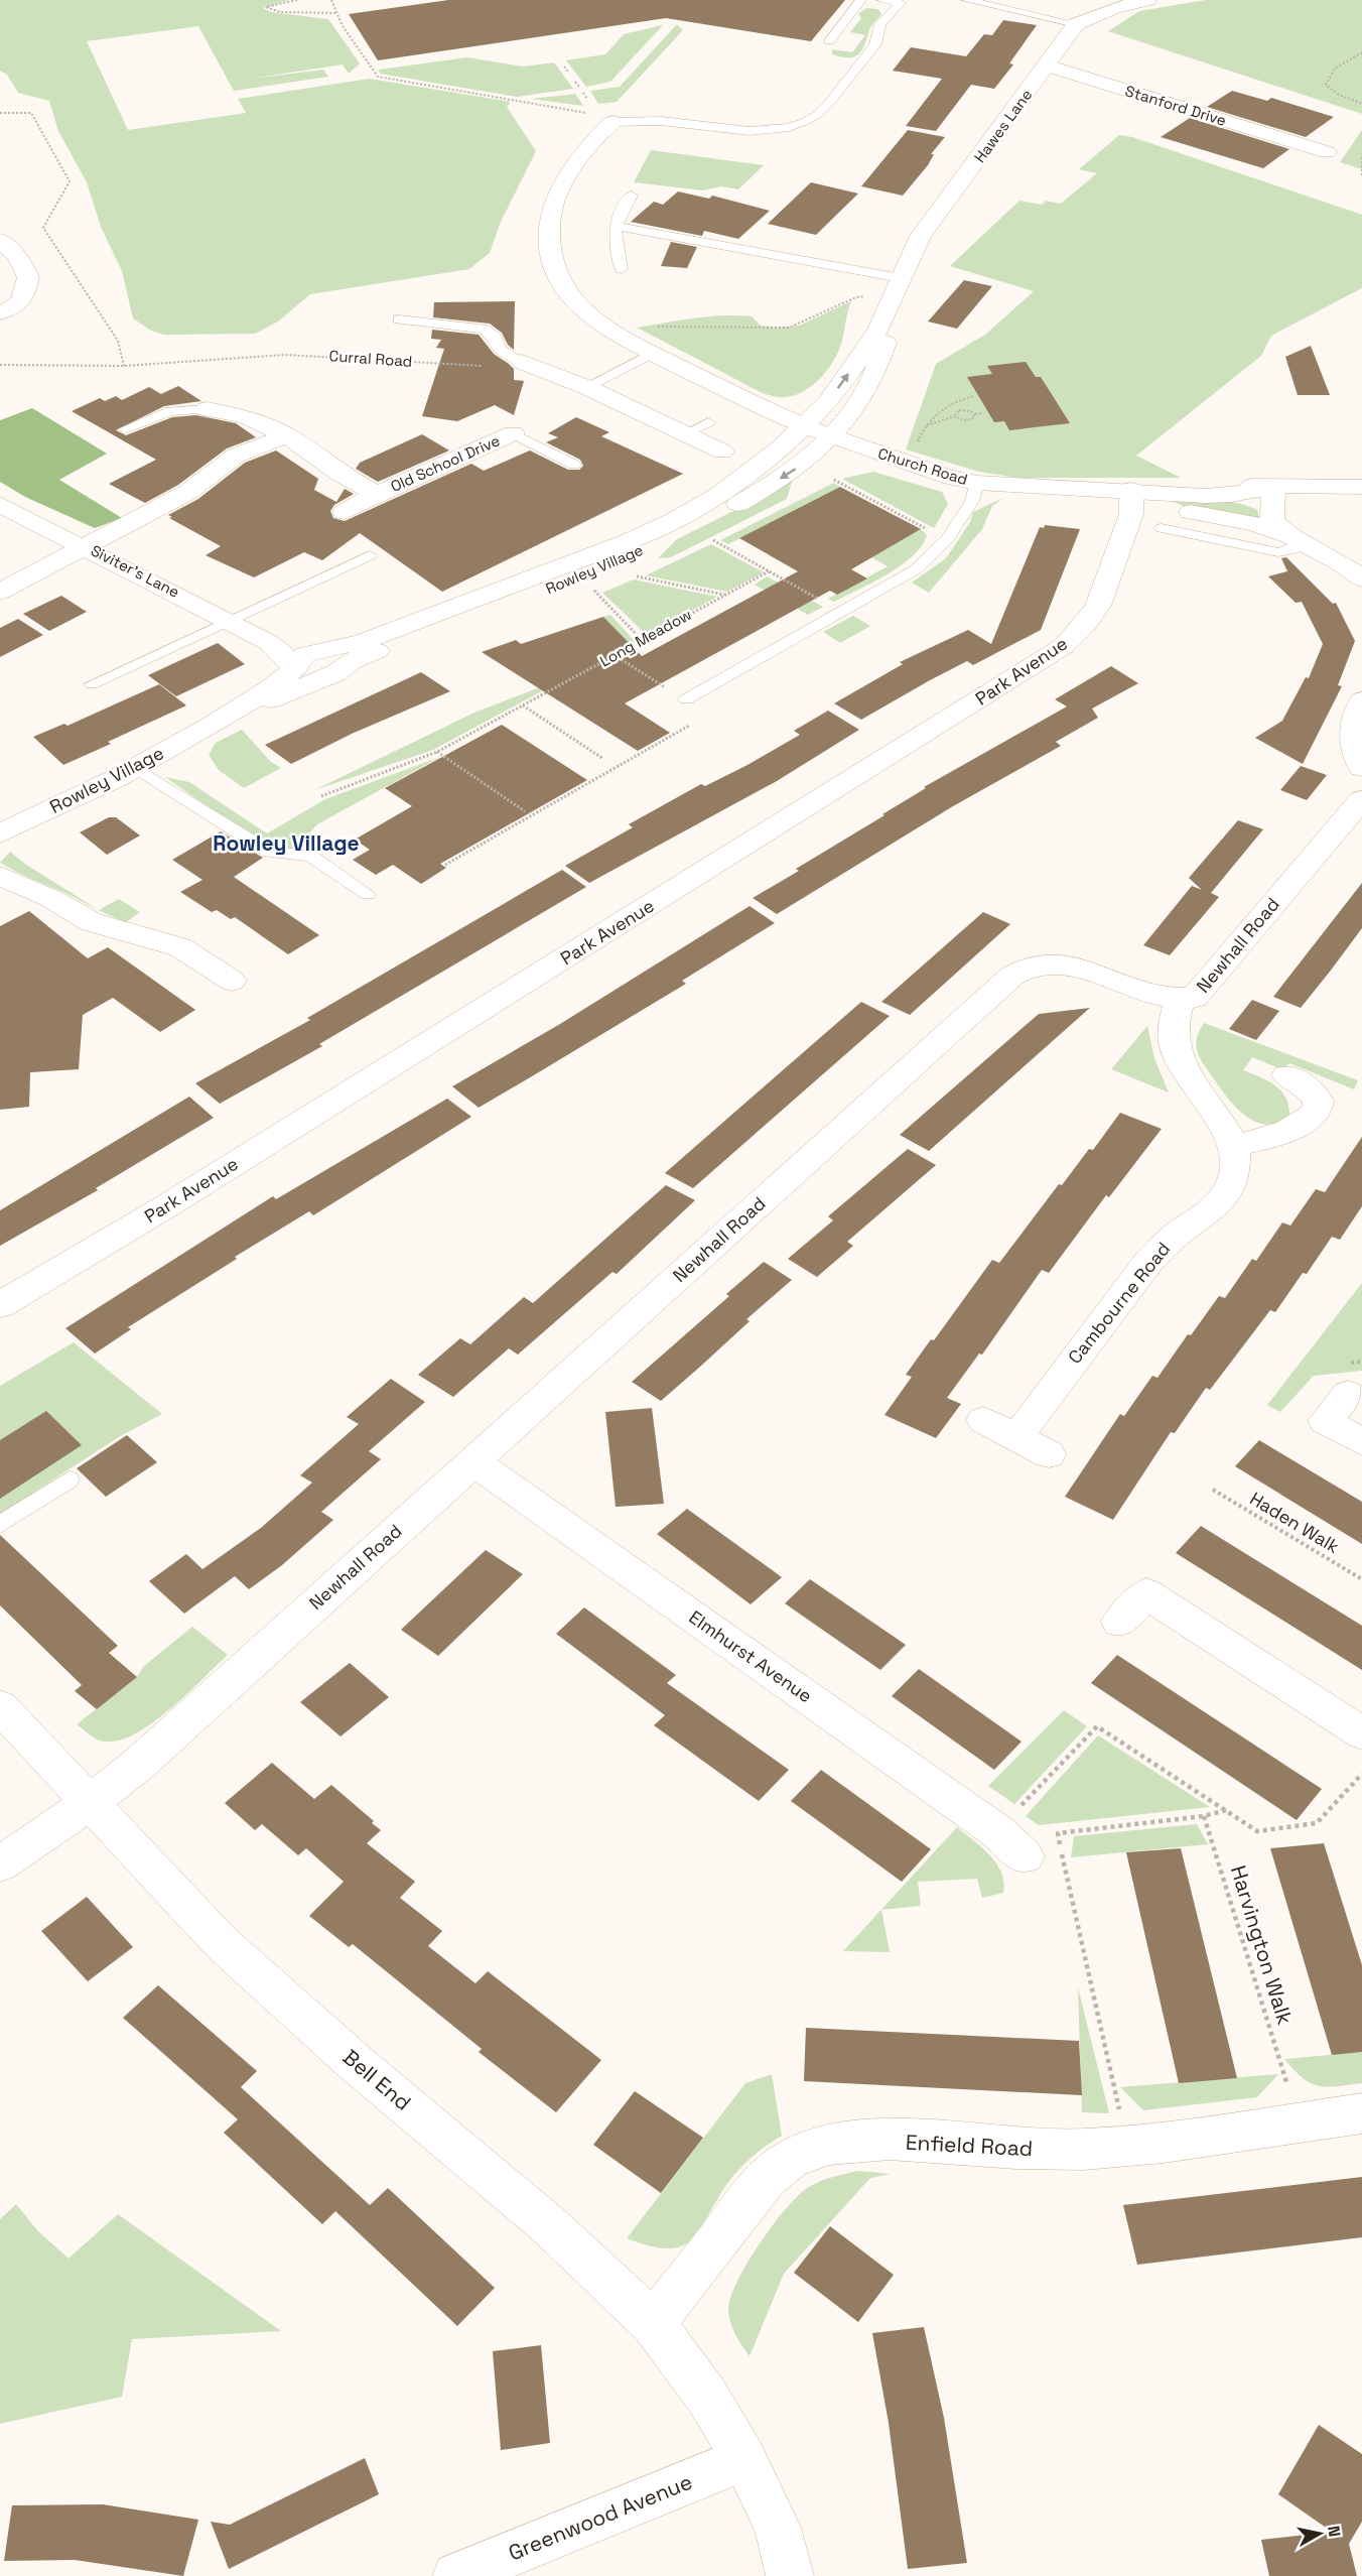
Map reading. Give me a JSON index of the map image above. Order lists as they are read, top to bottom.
{
  "streets": {
    "street": [
      "Stanford Drive",
      "Hawes Lane",
      "Old School Drive",
      "Church Road",
      "Rowley Village",
      "Siviter's Lane",
      "Park Avenue",
      "Newhall Road",
      "Cambourne Road",
      "Elmhurst Avenue",
      "Bell End",
      "Enfield Road",
      "Greenwood Avenue"
    ],
    "path": [
      "Curral Road",
      "Long Meadow",
      "Haden Walk",
      "Harvington Walk"
    ]
  },
  "crossings": [
    ["Stanford Drive", "Hawes Lane"],
    ["Hawes Lane", "Church Road"],
    ["Hawes Lane", "Rowley Village"],
    ["Church Road", "Rowley Village"],
    ["Church Road", "Park Avenue"],
    ["Rowley Village", "Siviter's Lane"],
    ["Newhall Road", "Cambourne Road"],
    ["Newhall Road", "Elmhurst Avenue"],
    ["Newhall Road", "Bell End"],
    ["Bell End", "Enfield Road"],
    ["Bell End", "Greenwood Avenue"]
  ],
  "districts": ["Rowley Village"],
  "north": "right"
}
